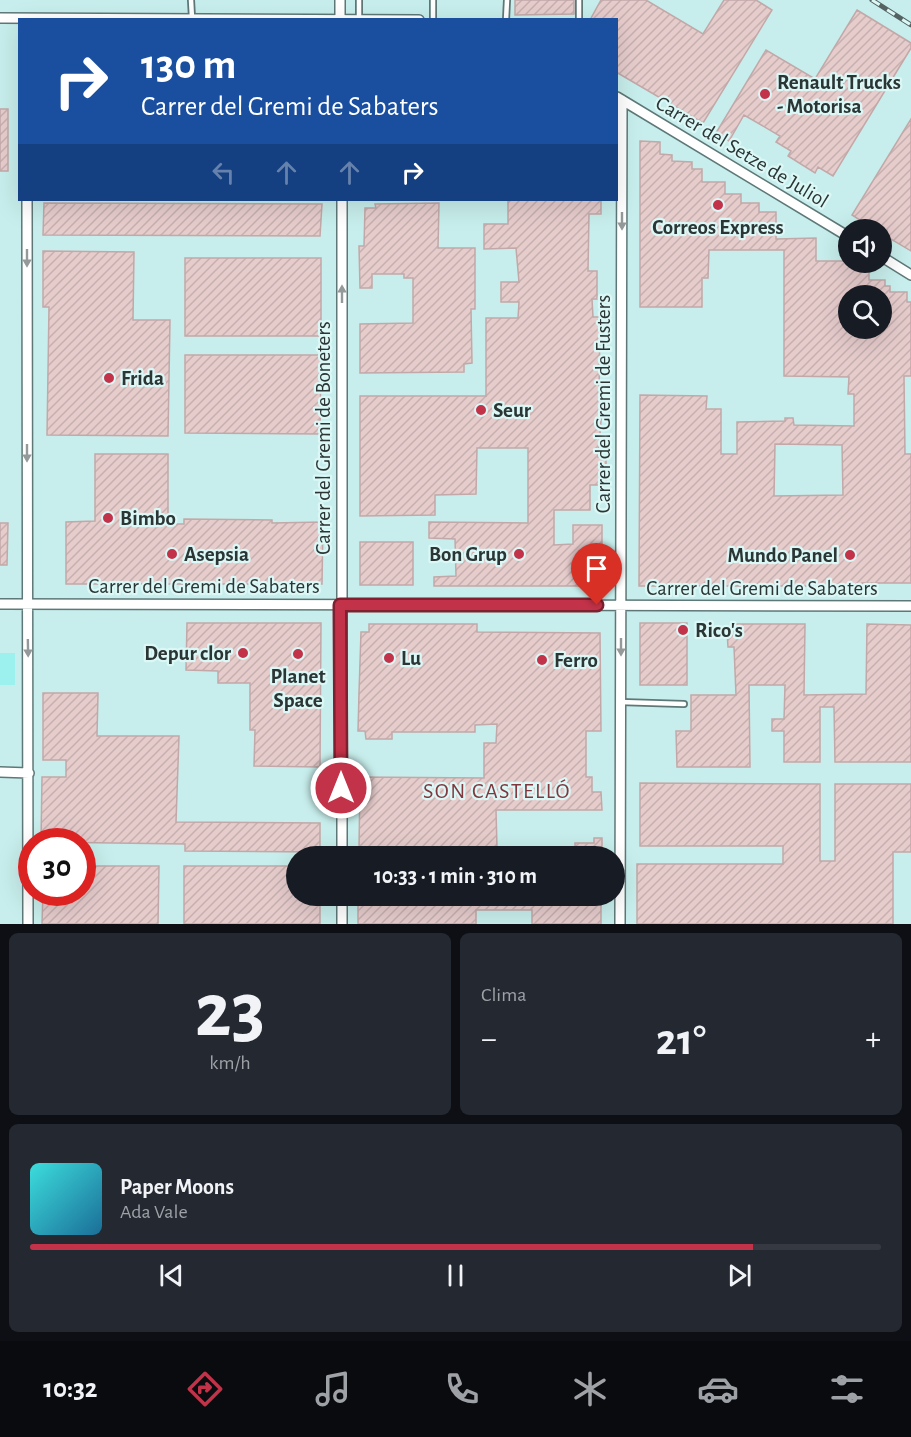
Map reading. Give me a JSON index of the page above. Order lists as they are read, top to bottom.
{
  "streets": {
    "street": [
      "Carrer del Setze de Juliol",
      "Carrer del Gremi de Fusters",
      "Carrer del Gremi de Boneters",
      "Carrer del Gremi de Sabaters"
    ]
  },
  "crossings": [
    ["Carrer del Setze de Juliol", "Carrer del Gremi de Fusters"],
    ["Carrer del Gremi de Fusters", "Carrer del Gremi de Sabaters"],
    ["Carrer del Gremi de Boneters", "Carrer del Gremi de Sabaters"]
  ],
  "one_way": ["Carrer del Gremi de Fusters", "Carrer del Gremi de Boneters"],
  "districts": ["SON CASTELLÓ"],
  "places": [
    "Renault Trucks - Motorisa",
    "Correos Express",
    "Frida",
    "Seur",
    "Bimbo",
    "Asepsia",
    "Bon Grup",
    "Mundo Panel",
    "Rico's",
    "Depur clor",
    "Planet Space",
    "Lu",
    "Ferro"
  ],
  "page": {
    "turn": ["130 m", "Carrer del Gremi de Sabaters"],
    "limit": "30",
    "trip": "10:33 · 1 min · 310 m",
    "tile": [
      ["23", "km/h"],
      "Clima"
    ],
    "heat": ["−", "21°", "+"],
    "song": ["Paper Moons", "Ada Vale"],
    "tabs": "10:32"
  }
}
